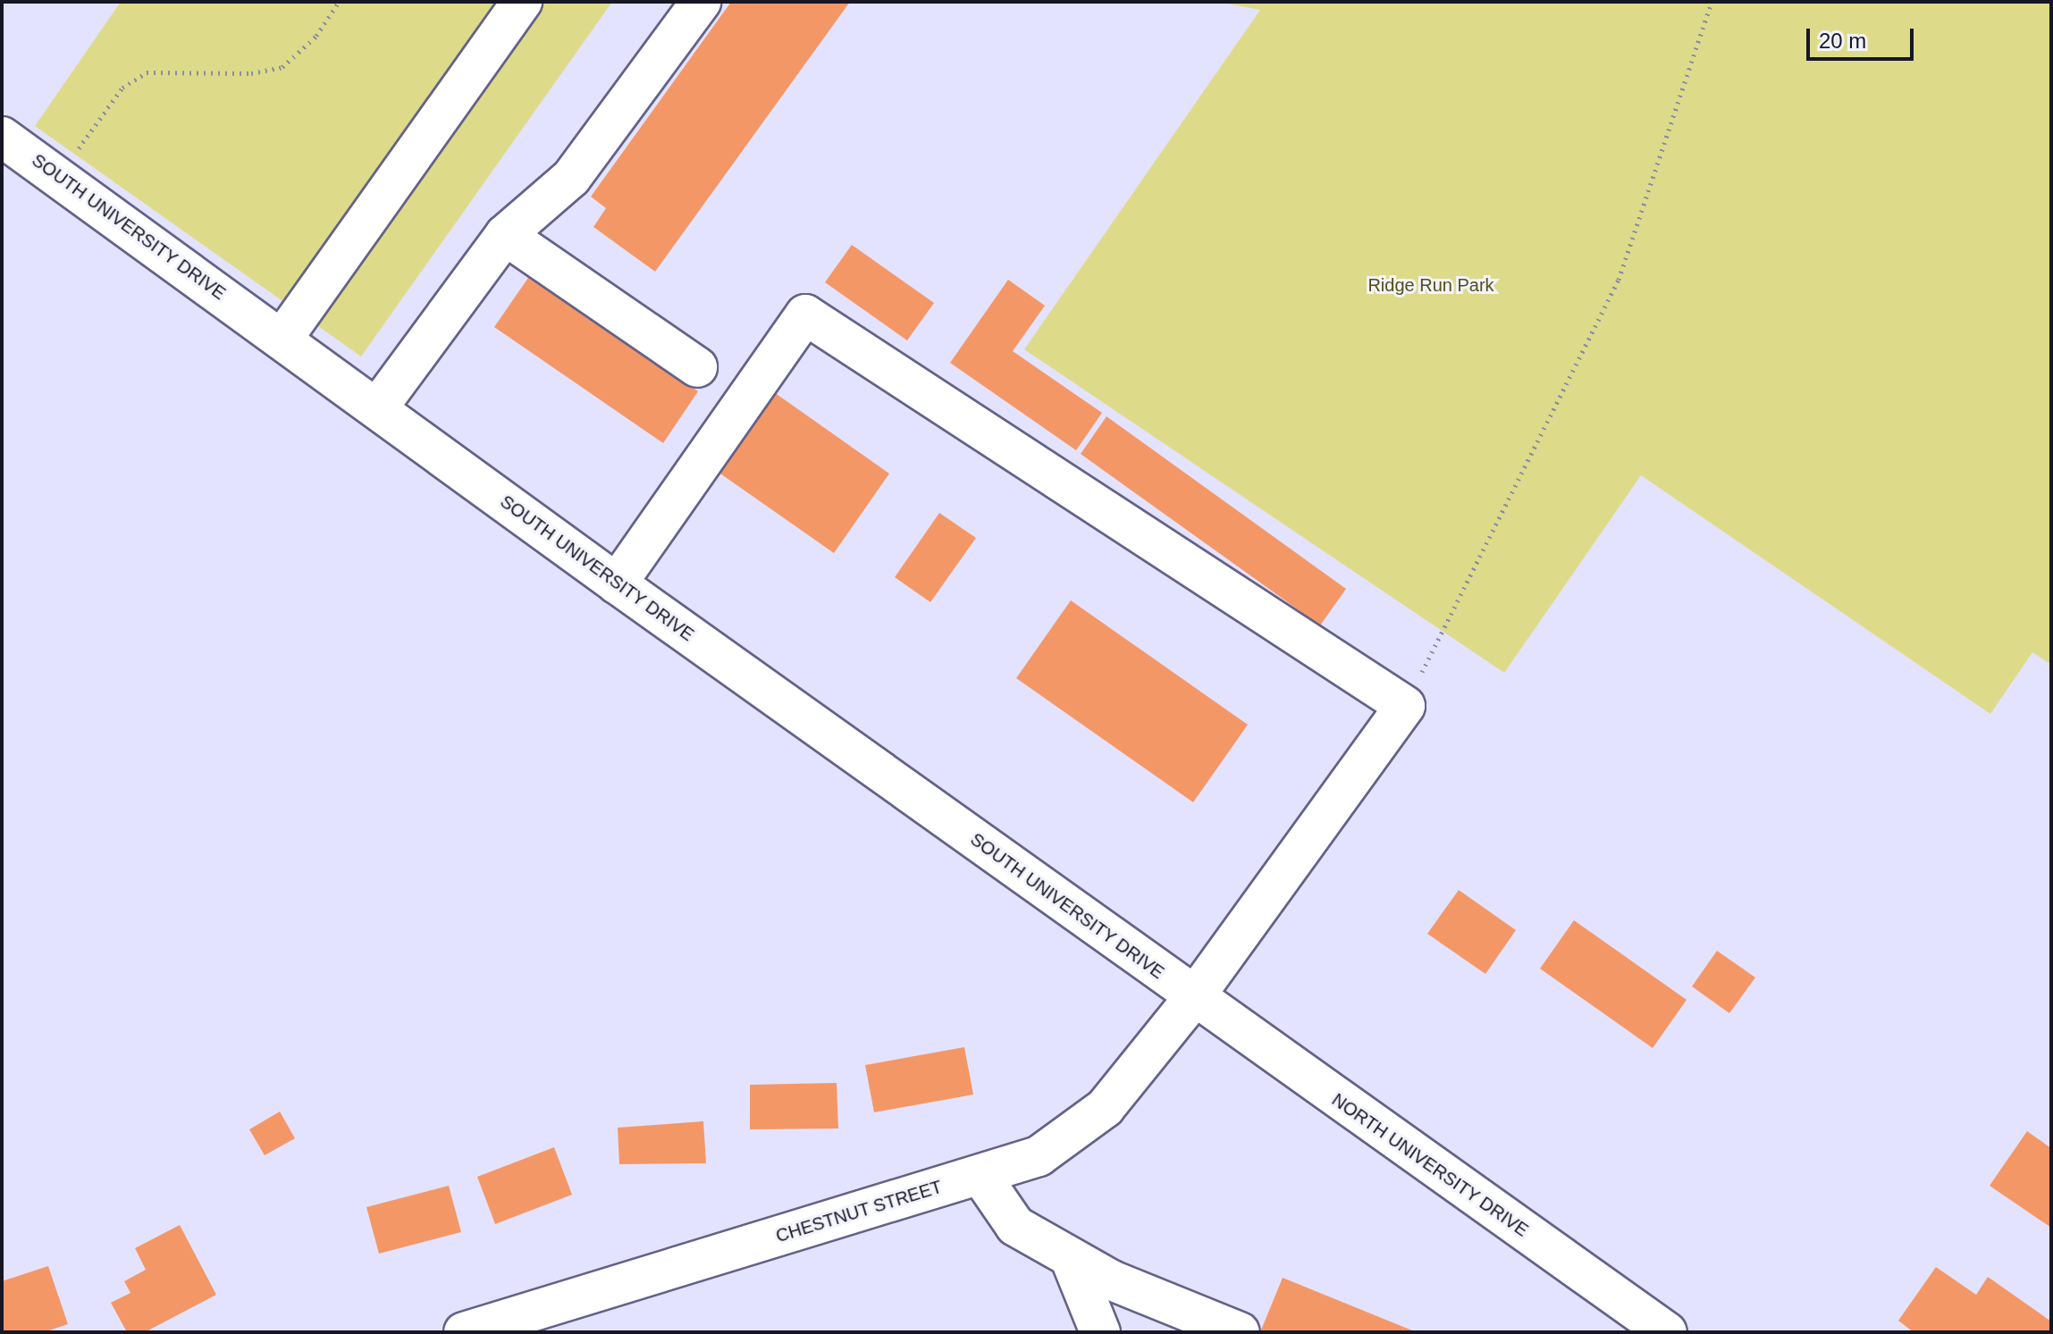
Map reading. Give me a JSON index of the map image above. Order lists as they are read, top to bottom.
{
  "streets": {
    "street": ["SOUTH UNIVERSITY DRIVE", "NORTH UNIVERSITY DRIVE", "CHESTNUT STREET"]
  },
  "crossings": [
    ["SOUTH UNIVERSITY DRIVE", "NORTH UNIVERSITY DRIVE"],
    ["SOUTH UNIVERSITY DRIVE", "CHESTNUT STREET"],
    ["NORTH UNIVERSITY DRIVE", "CHESTNUT STREET"]
  ],
  "parks": ["Ridge Run Park"],
  "scale_bar": "20 m"
}
